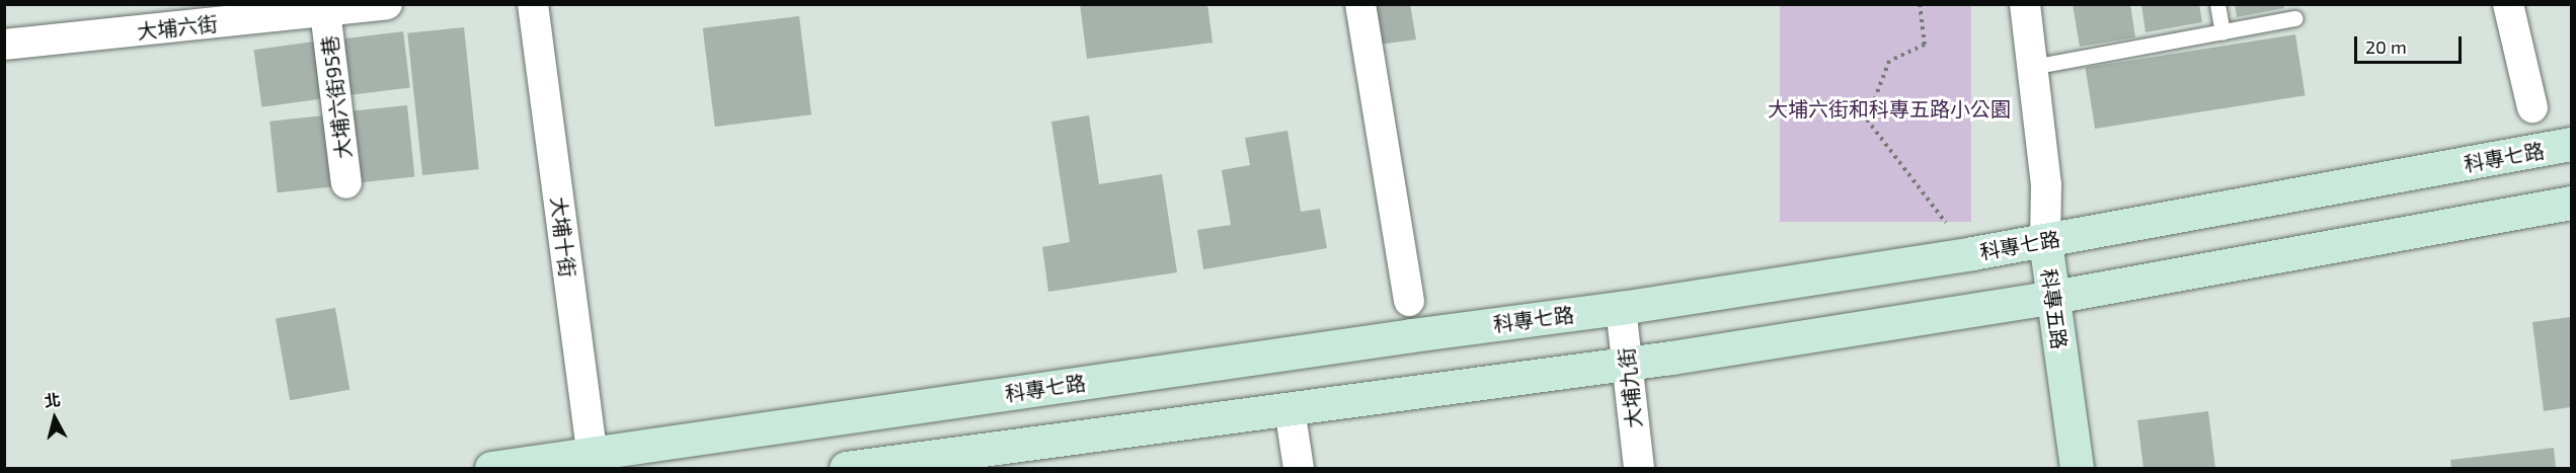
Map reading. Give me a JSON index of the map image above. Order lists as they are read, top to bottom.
{
  "streets": {
    "street": [
      "大埔六街",
      "大埔六街95巷",
      "科專七路",
      "大埔十街",
      "科專五路",
      "大埔九街"
    ]
  },
  "crossings": [
    ["大埔六街", "大埔六街95巷"],
    ["科專七路", "大埔十街"],
    ["科專七路", "科專五路"],
    ["科專七路", "大埔九街"]
  ],
  "parks": ["大埔六街和科專五路小公園"],
  "scale_bar": "20 m",
  "north": "top"
}
